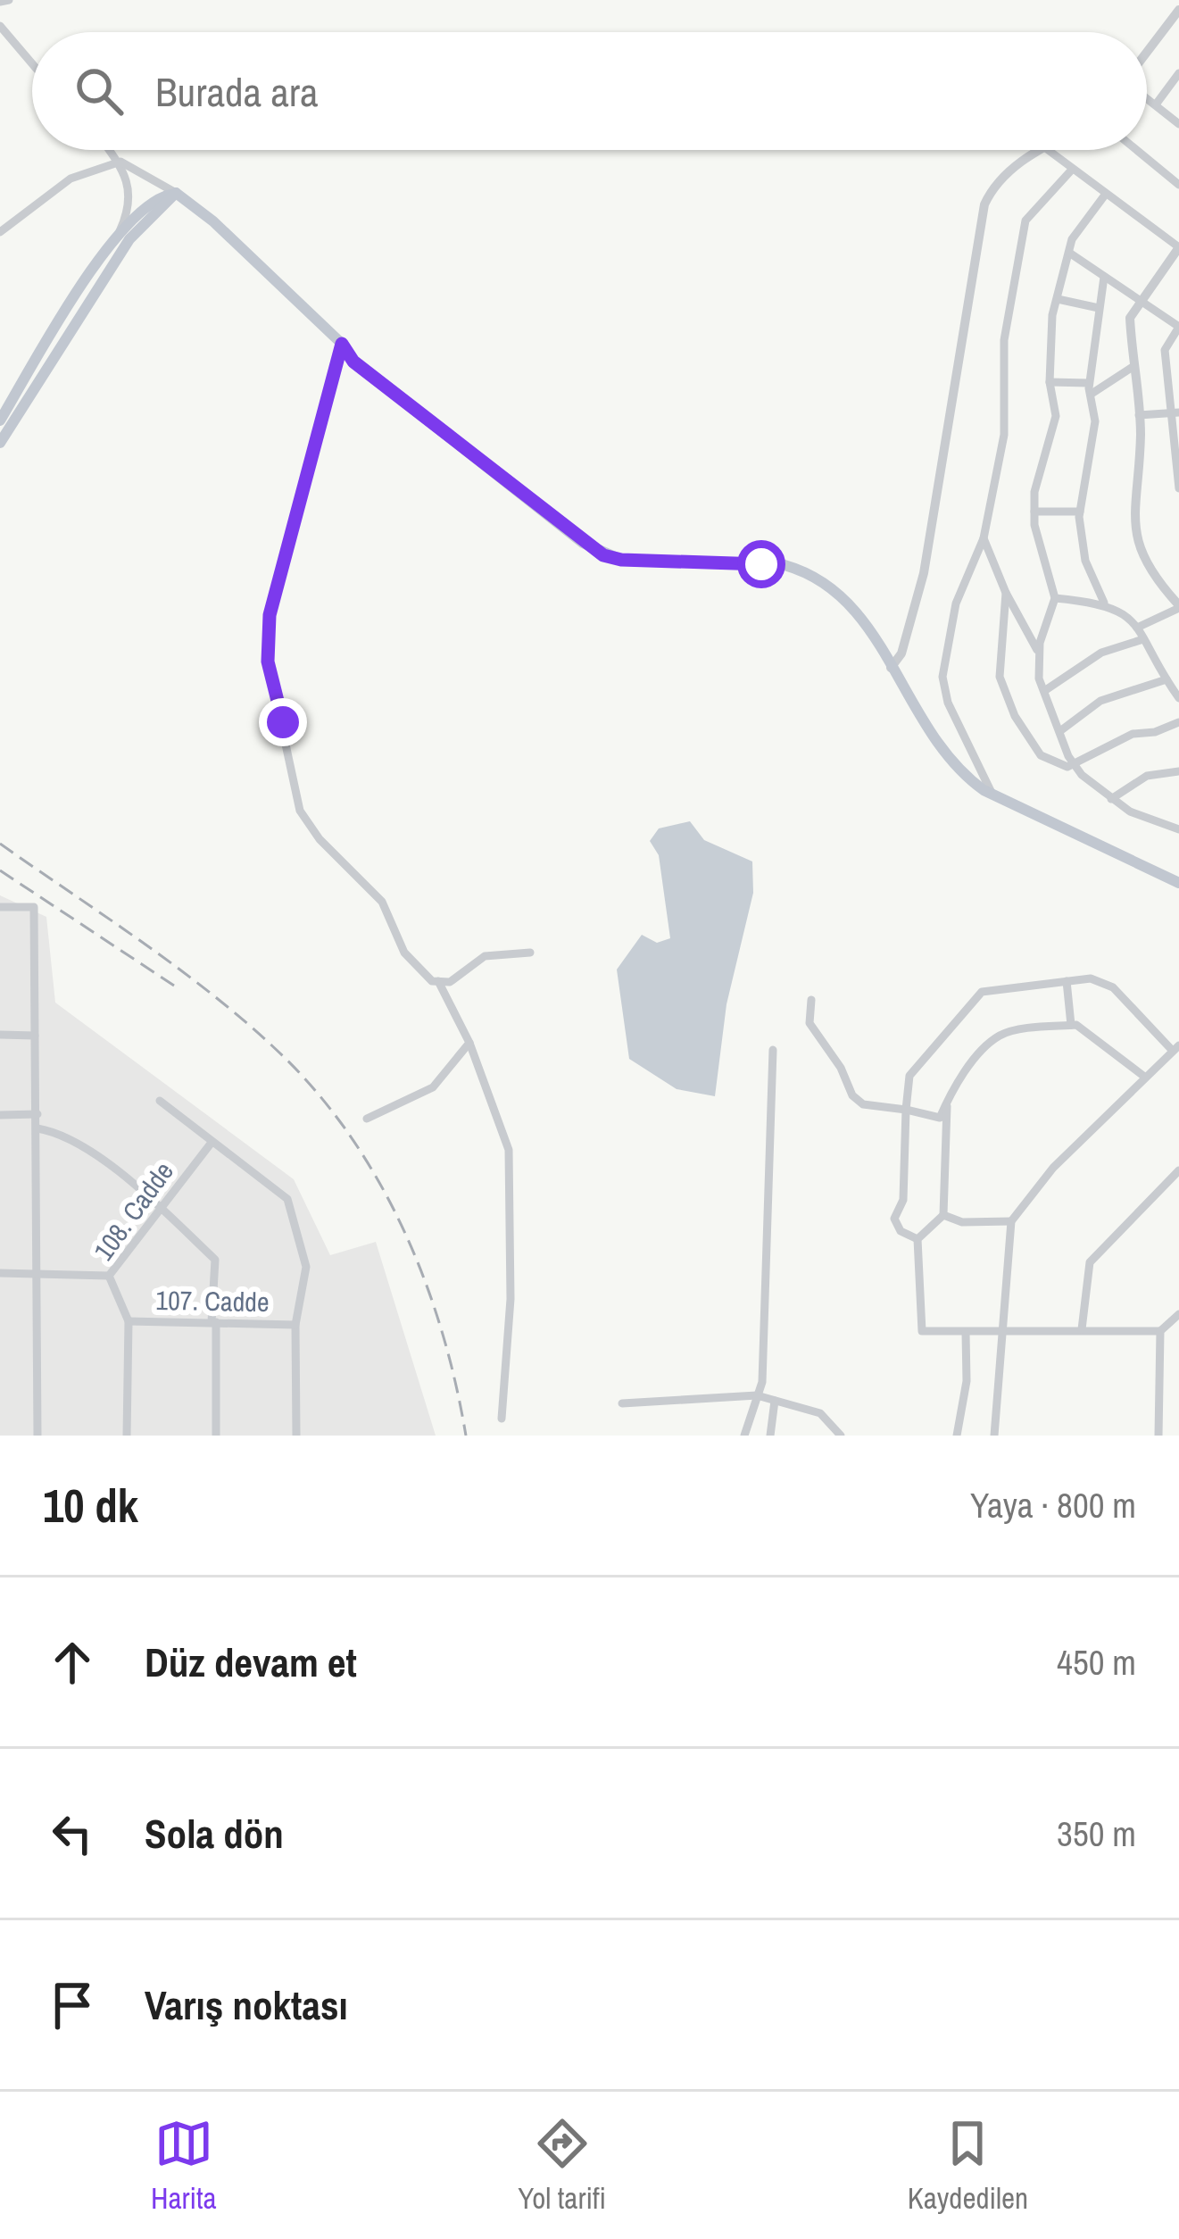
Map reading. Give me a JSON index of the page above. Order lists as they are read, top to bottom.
{
  "streets": {
    "street": ["108. Cadde", "107. Cadde"]
  },
  "crossings": [
    ["108. Cadde", "107. Cadde"]
  ],
  "page": {
    "search": "Burada ara",
    "heading": ["10 dk", "Yaya · 800 m"],
    "list": [
      ["Düz devam et", "450 m"],
      ["Sola dön", "350 m"],
      "Varış noktası"
    ],
    "nav": ["Harita", "Yol tarifi", "Kaydedilen"]
  }
}
